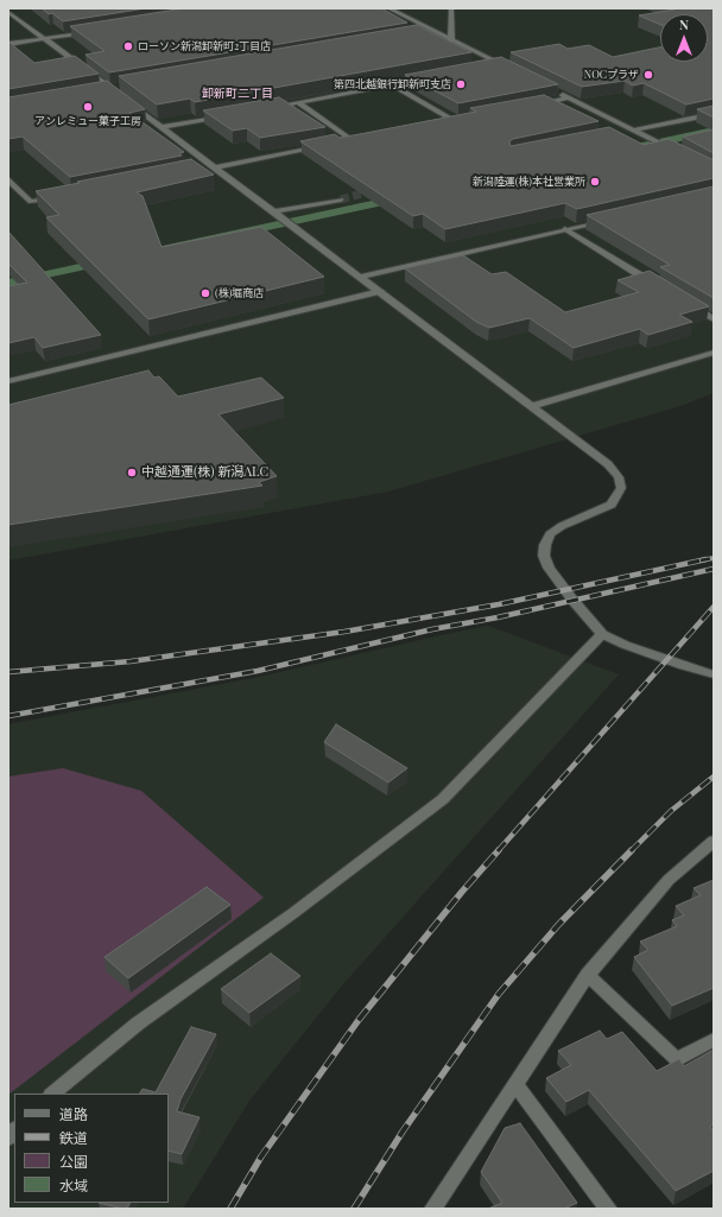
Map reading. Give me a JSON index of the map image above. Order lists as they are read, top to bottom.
{
  "districts": ["卸新町二丁目"],
  "places": [
    "ローソン新潟卸新町2丁目店",
    "NOCプラザ",
    "第四北越銀行卸新町支店",
    "アンレミュー菓子工房",
    "新潟陸運(株)本社営業所",
    "(株)堀商店",
    "中越通運(株) 新潟ALC"
  ],
  "legend": [
    "道路",
    "鉄道",
    "公園",
    "水域"
  ],
  "north": "top"
}
